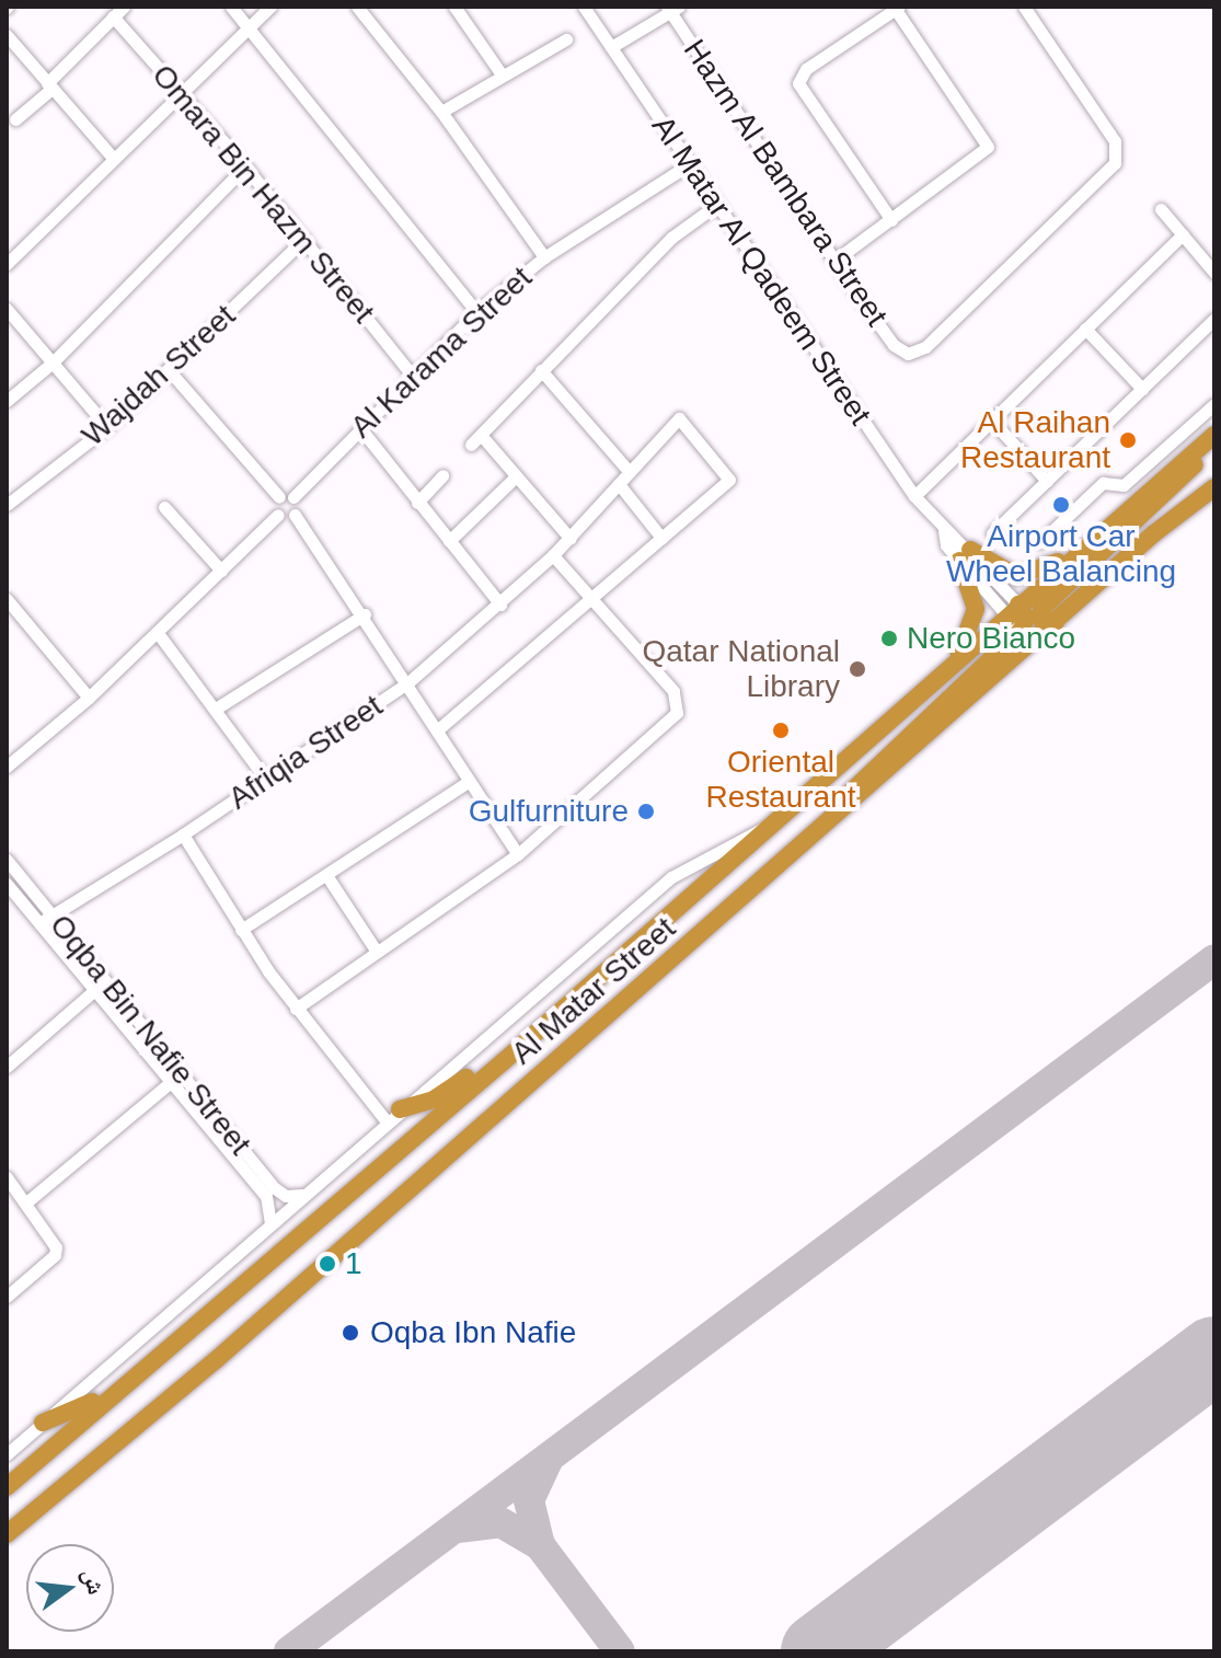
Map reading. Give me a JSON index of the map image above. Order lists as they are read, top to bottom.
{
  "streets": {
    "highway": ["Al Matar Street"],
    "street": [
      "Hazm Al Bambara Street",
      "Omara Bin Hazm Street",
      "Al Matar Al Qadeem Street",
      "Al Karama Street",
      "Wajdah Street",
      "Afriqia Street",
      "Oqba Bin Nafie Street"
    ]
  },
  "crossings": [
    ["Omara Bin Hazm Street", "Al Karama Street"],
    ["Omara Bin Hazm Street", "Wajdah Street"],
    ["Al Matar Al Qadeem Street", "Al Karama Street"],
    ["Al Matar Al Qadeem Street", "Al Matar Street"],
    ["Afriqia Street", "Oqba Bin Nafie Street"],
    ["Al Matar Street", "Oqba Bin Nafie Street"]
  ],
  "places": [
    "Al Raihan Restaurant",
    "Airport Car Wheel Balancing",
    "Nero Bianco",
    "Qatar National Library",
    "Oriental Restaurant",
    "Gulfurniture",
    "1",
    "Oqba Ibn Nafie"
  ],
  "north": "right"
}
